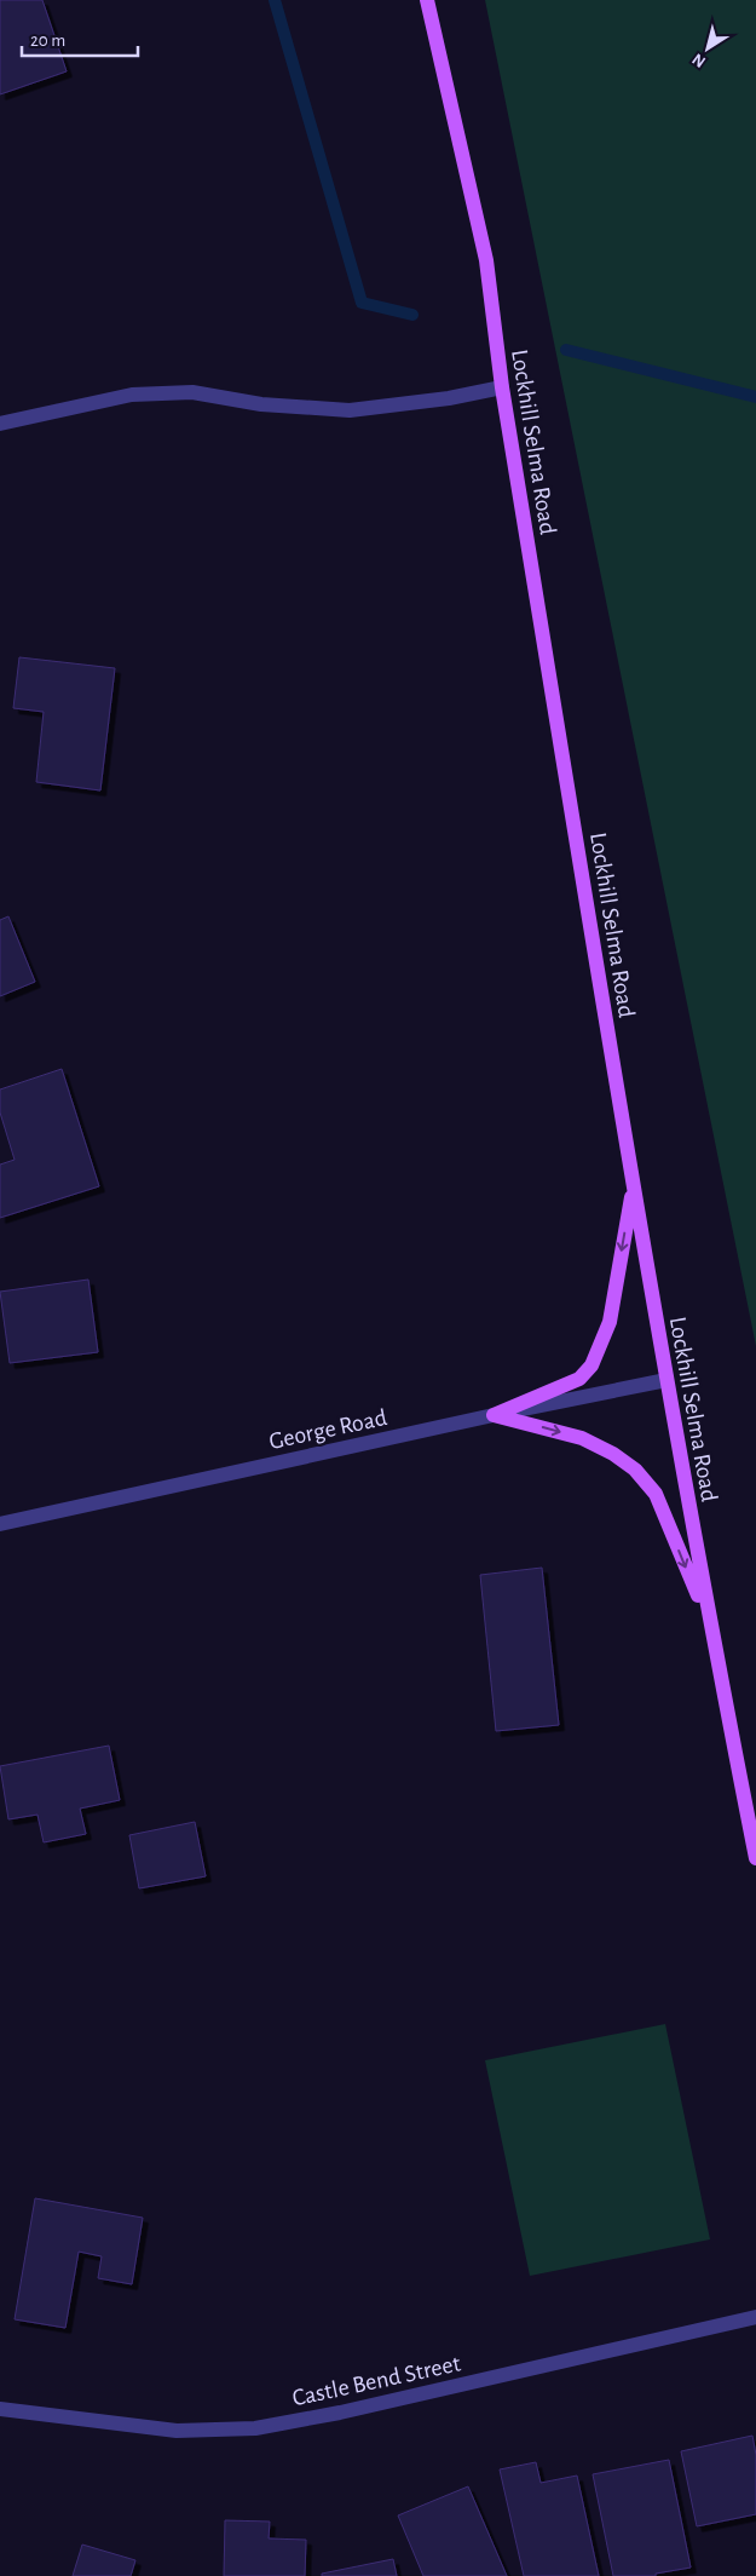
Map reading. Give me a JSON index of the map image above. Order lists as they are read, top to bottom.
{
  "streets": {
    "main road": ["Lockhill Selma Road"],
    "street": ["George Road", "Castle Bend Street"]
  },
  "crossings": [
    ["Lockhill Selma Road", "George Road"]
  ],
  "scale_bar": "20 m",
  "north": "bottom left"
}
